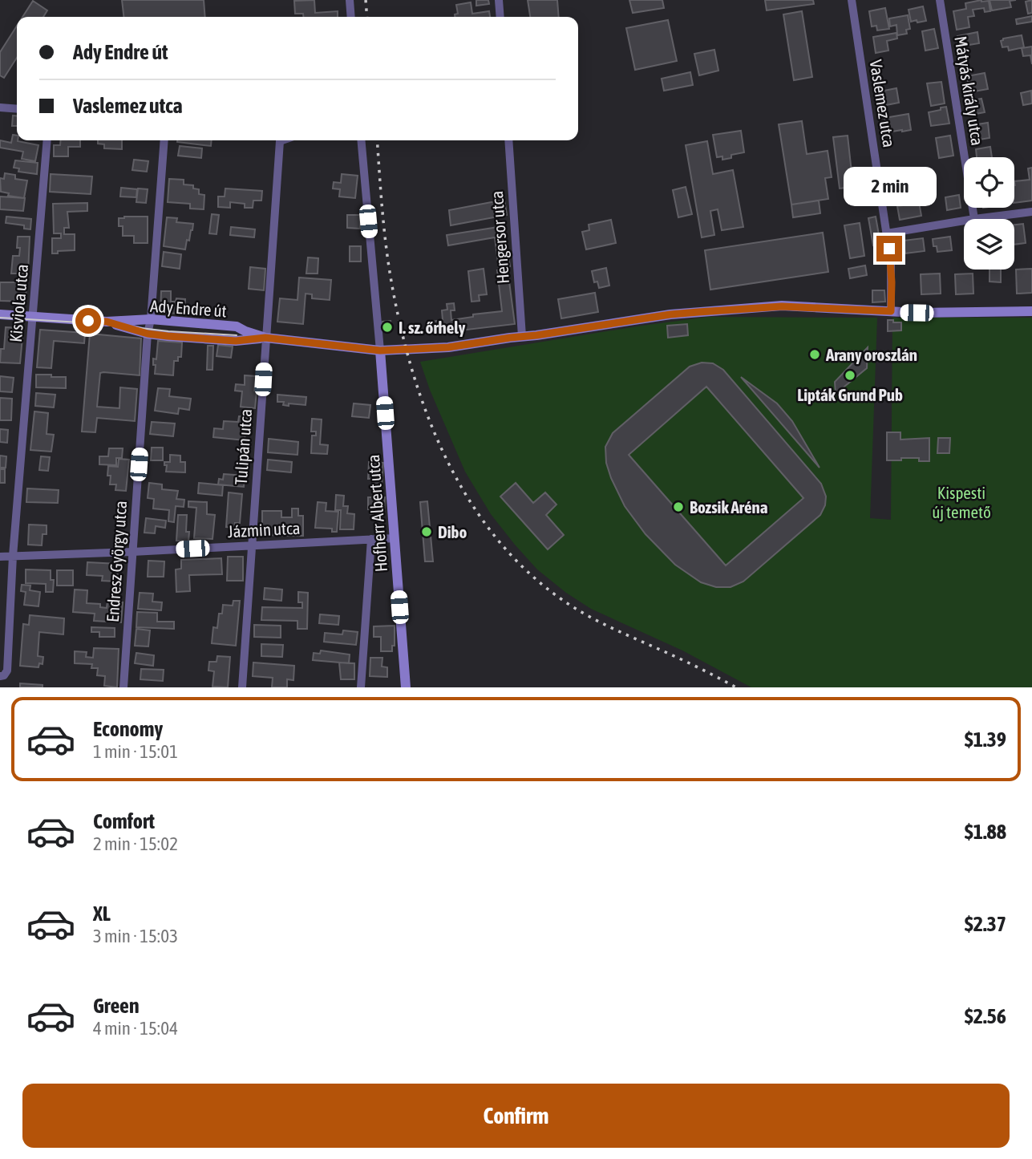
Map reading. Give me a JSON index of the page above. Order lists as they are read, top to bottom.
{
  "streets": {
    "street": [
      "Mátyás király utca",
      "Vaslemez utca",
      "Hengersor utca",
      "Kisviola utca",
      "Ady Endre út",
      "Tulipán utca",
      "Hofherr Albert utca",
      "Jázmin utca",
      "Endresz György utca"
    ]
  },
  "crossings": [
    ["Vaslemez utca", "Ady Endre út"],
    ["Hengersor utca", "Ady Endre út"],
    ["Kisviola utca", "Ady Endre út"],
    ["Kisviola utca", "Jázmin utca"],
    ["Ady Endre út", "Tulipán utca"],
    ["Ady Endre út", "Hofherr Albert utca"],
    ["Ady Endre út", "Endresz György utca"],
    ["Tulipán utca", "Jázmin utca"],
    ["Hofherr Albert utca", "Jázmin utca"],
    ["Jázmin utca", "Endresz György utca"]
  ],
  "parks": ["Kispesti új temető"],
  "places": [
    "I. sz. őrhely",
    "Arany oroszlán",
    "Lipták Grund Pub",
    "Bozsik Aréna",
    "Dibo"
  ],
  "page": {
    "banner": ["Ady Endre út", "Vaslemez utca"],
    "bubble": "2 min",
    "list": [
      {
        "name": "Economy",
        "note": "1 min · 15:01",
        "value": "$1.39"
      },
      {
        "name": "Comfort",
        "note": "2 min · 15:02",
        "value": "$1.88"
      },
      {
        "name": "XL",
        "note": "3 min · 15:03",
        "value": "$2.37"
      },
      {
        "name": "Green",
        "note": "4 min · 15:04",
        "value": "$2.56"
      }
    ],
    "buttons": "Confirm"
  }
}
